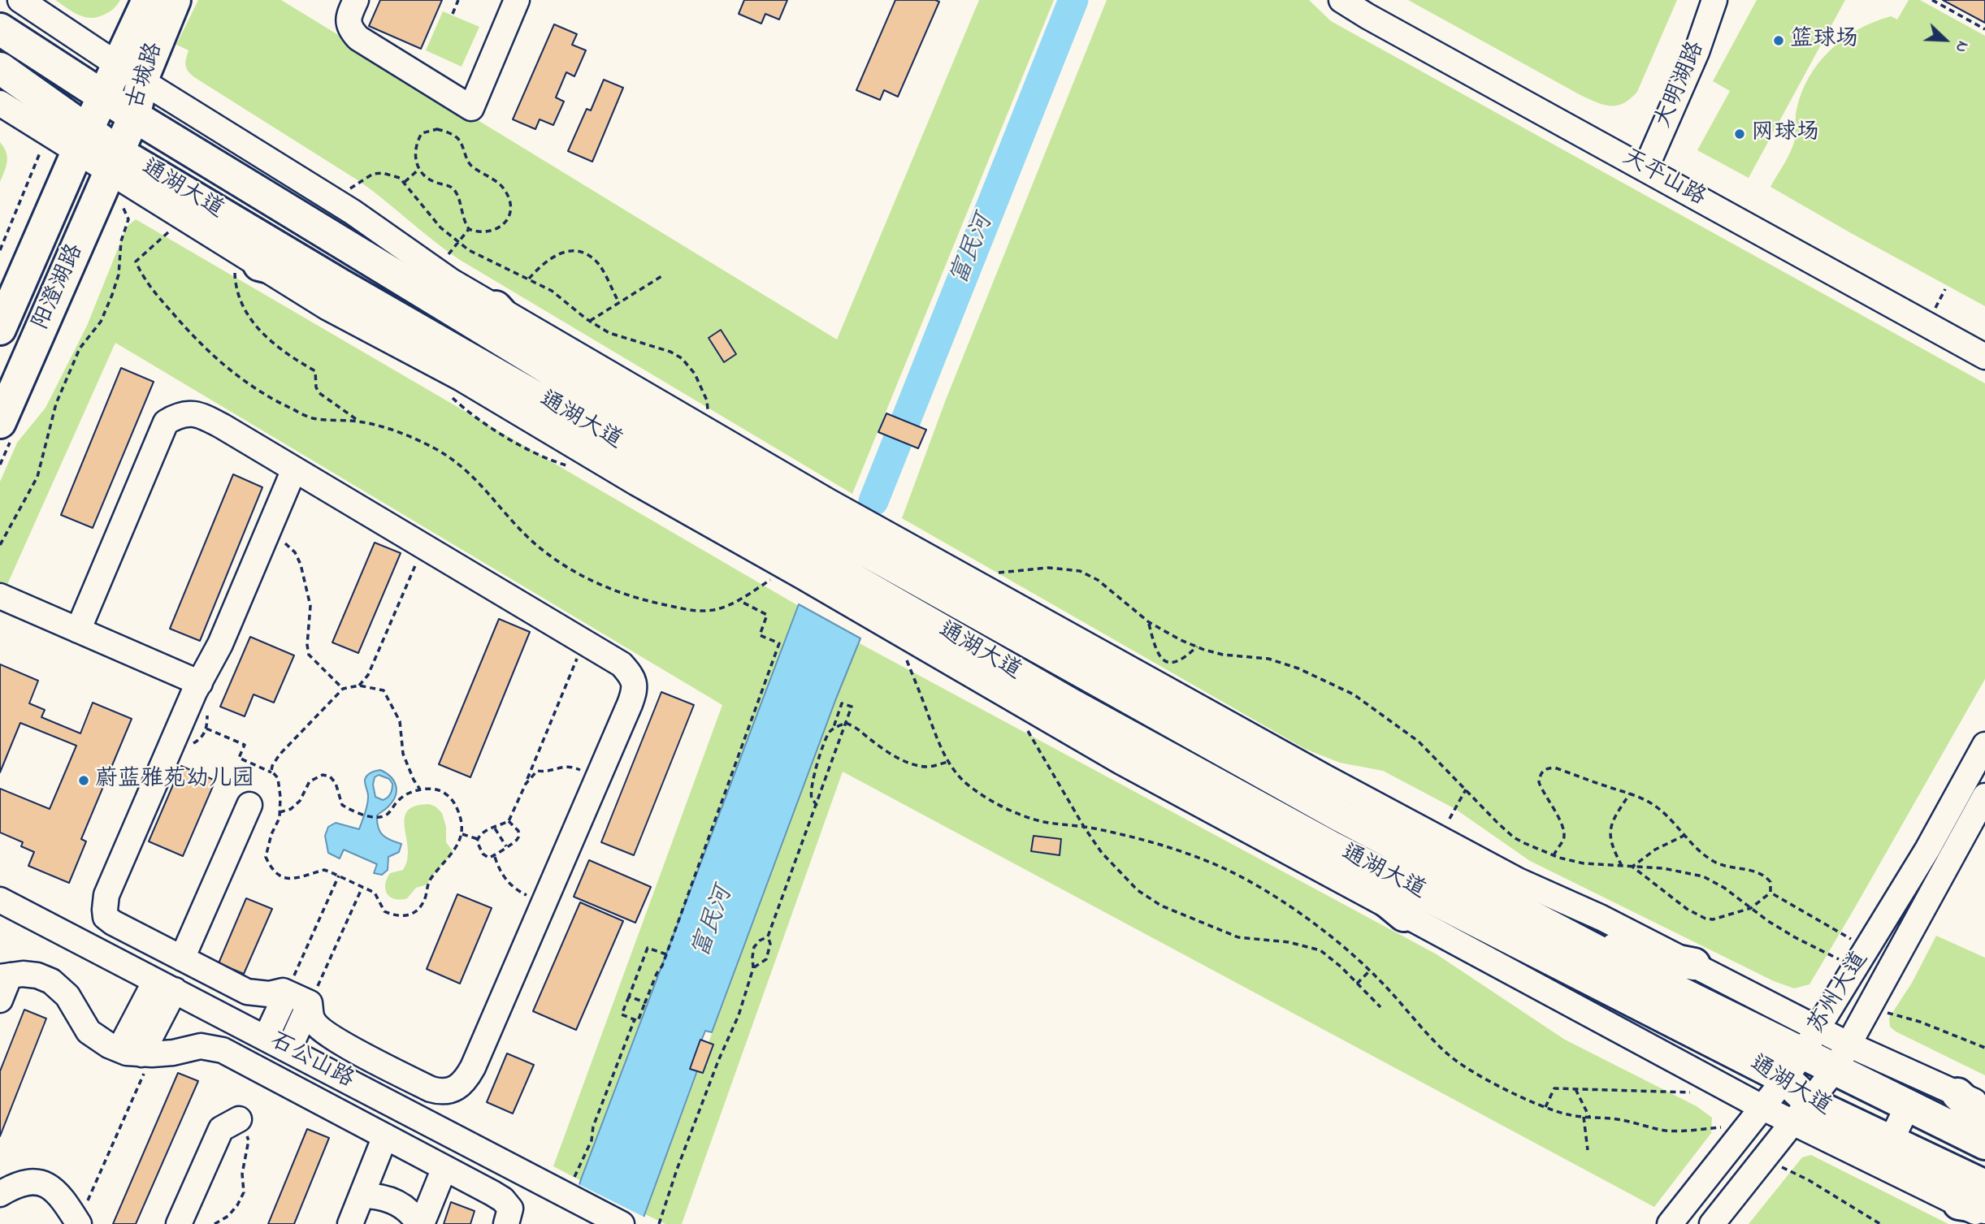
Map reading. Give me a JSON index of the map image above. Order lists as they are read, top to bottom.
{
  "streets": {
    "main road": ["古城路", "通湖大道", "阳澄湖路"],
    "street": [
      "大明湖路",
      "天平山路",
      "苏州大道",
      "石公山路"
    ]
  },
  "crossings": [
    ["古城路", "通湖大道"],
    ["古城路", "阳澄湖路"],
    ["大明湖路", "天平山路"],
    ["通湖大道", "阳澄湖路"],
    ["通湖大道", "苏州大道"]
  ],
  "water": ["富民河"],
  "places": ["篮球场", "网球场", "蔚蓝雅苑幼儿园"],
  "north": "bottom right"
}
